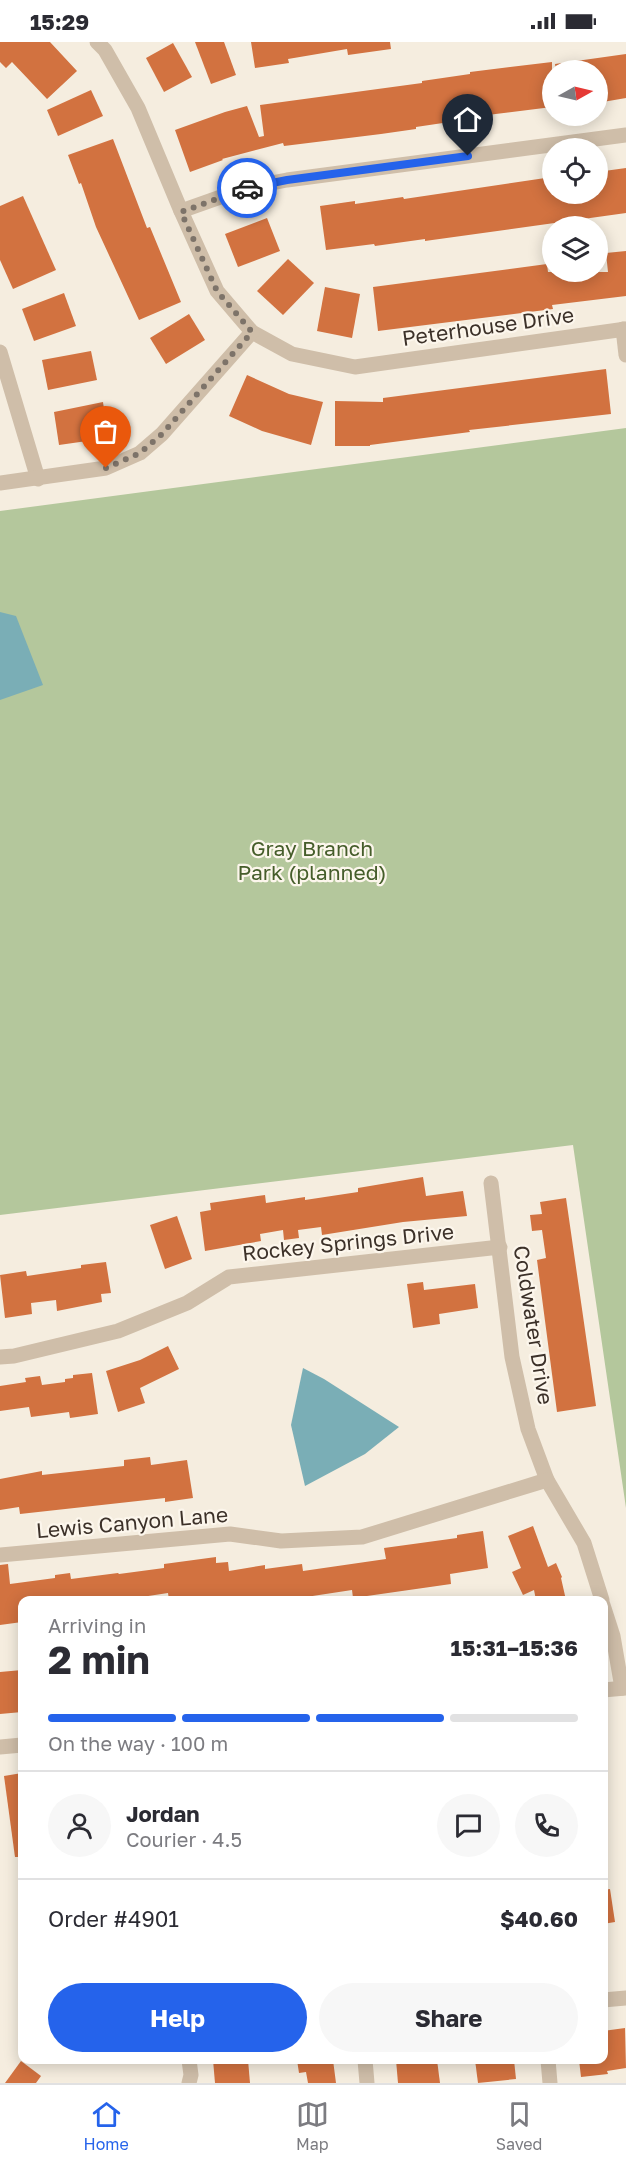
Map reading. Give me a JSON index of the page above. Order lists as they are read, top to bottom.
{
  "streets": {
    "street": [
      "Peterhouse Drive",
      "Rockey Springs Drive",
      "Coldwater Drive",
      "Lewis Canyon Lane"
    ]
  },
  "crossings": [
    ["Rockey Springs Drive", "Coldwater Drive"],
    ["Coldwater Drive", "Lewis Canyon Lane"]
  ],
  "parks": ["Gray Branch Park (planned)"],
  "north": "right",
  "page": {
    "status": "15:29",
    "heading": ["2 min", "Arriving in", "15:31–15:36"],
    "panel": [
      "Jordan",
      "Courier · 4.5",
      "Order #4901",
      "$40.60"
    ],
    "bar": "On the way · 100 m",
    "buttons": ["Help", "Share"],
    "tabs": ["Home", "Map", "Saved"]
  }
}
